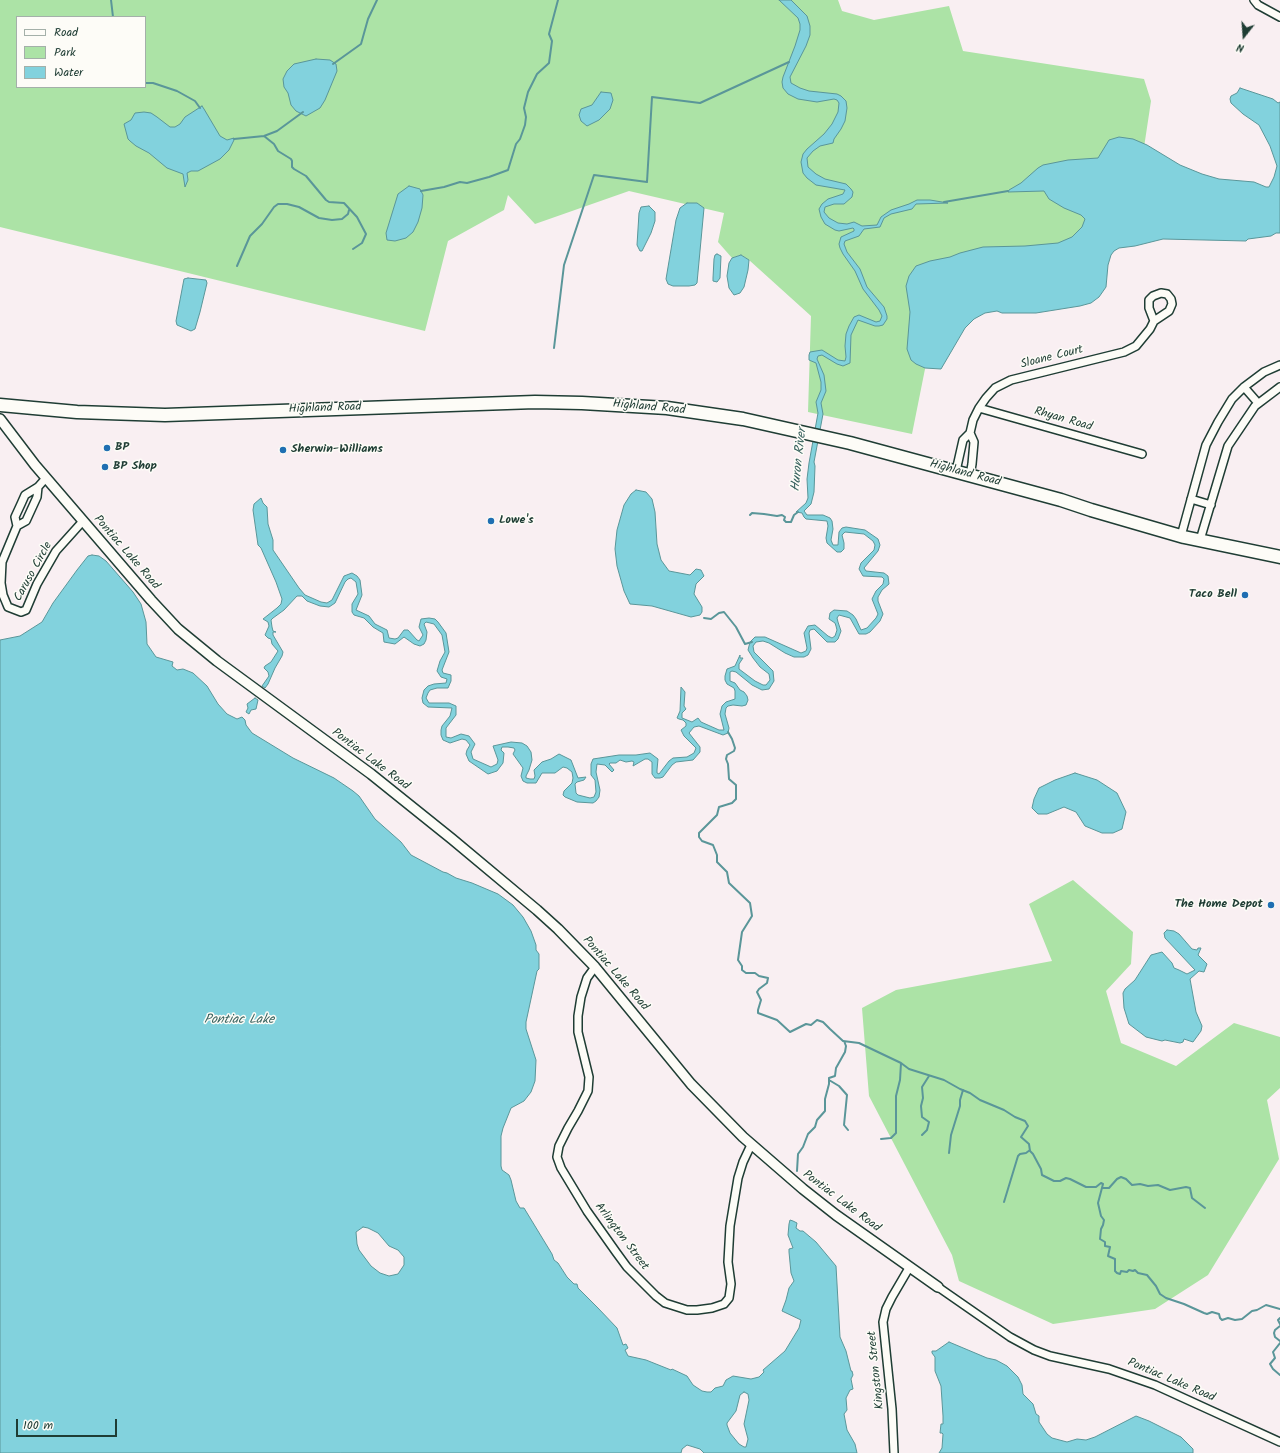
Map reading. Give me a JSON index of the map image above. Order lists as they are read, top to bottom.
{
  "streets": {
    "highway": ["Highland Road"],
    "street": [
      "Sloane Court",
      "Rhyan Road",
      "Pontiac Lake Road",
      "Caruso Circle",
      "Arlington Street",
      "Kingston Street"
    ]
  },
  "crossings": [
    ["Sloane Court", "Highland Road"],
    ["Sloane Court", "Rhyan Road"],
    ["Pontiac Lake Road", "Caruso Circle"],
    ["Pontiac Lake Road", "Arlington Street"],
    ["Pontiac Lake Road", "Kingston Street"]
  ],
  "water": ["Huron River", "Pontiac Lake"],
  "places": [
    "BP",
    "Sherwin-Williams",
    "BP Shop",
    "Lowe's",
    "Taco Bell",
    "The Home Depot"
  ],
  "legend": ["Road", "Park", "Water"],
  "scale_bar": "100 m",
  "north": "bottom"
}
